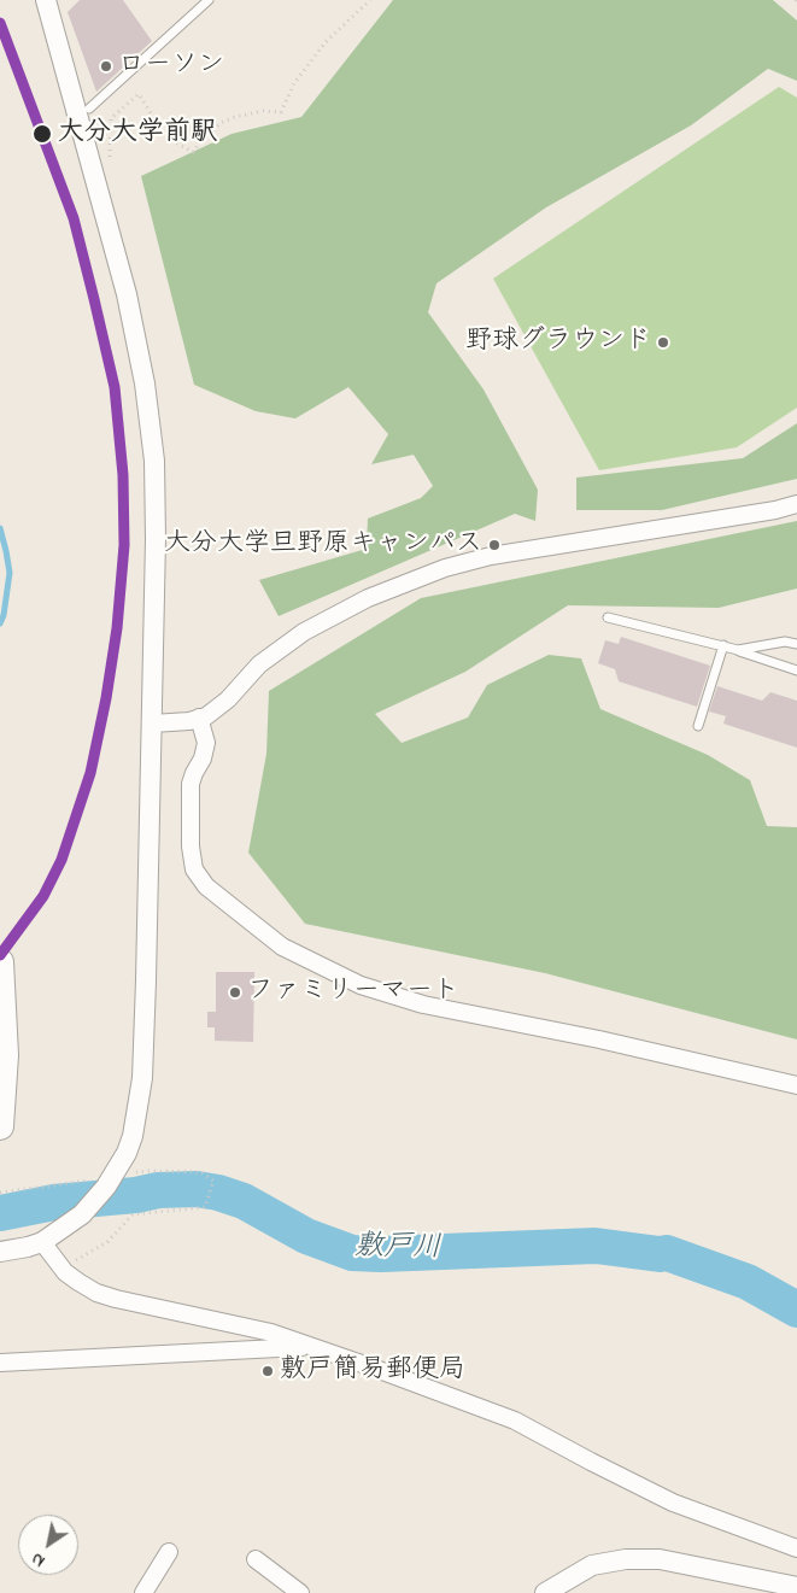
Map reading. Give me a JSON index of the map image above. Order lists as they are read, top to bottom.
{
  "water": ["敷戸川"],
  "places": [
    "ローソン",
    "大分大学前駅",
    "野球グラウンド",
    "大分大学旦野原キャンパス",
    "ファミリーマート",
    "敷戸簡易郵便局"
  ],
  "north": "bottom left"
}
